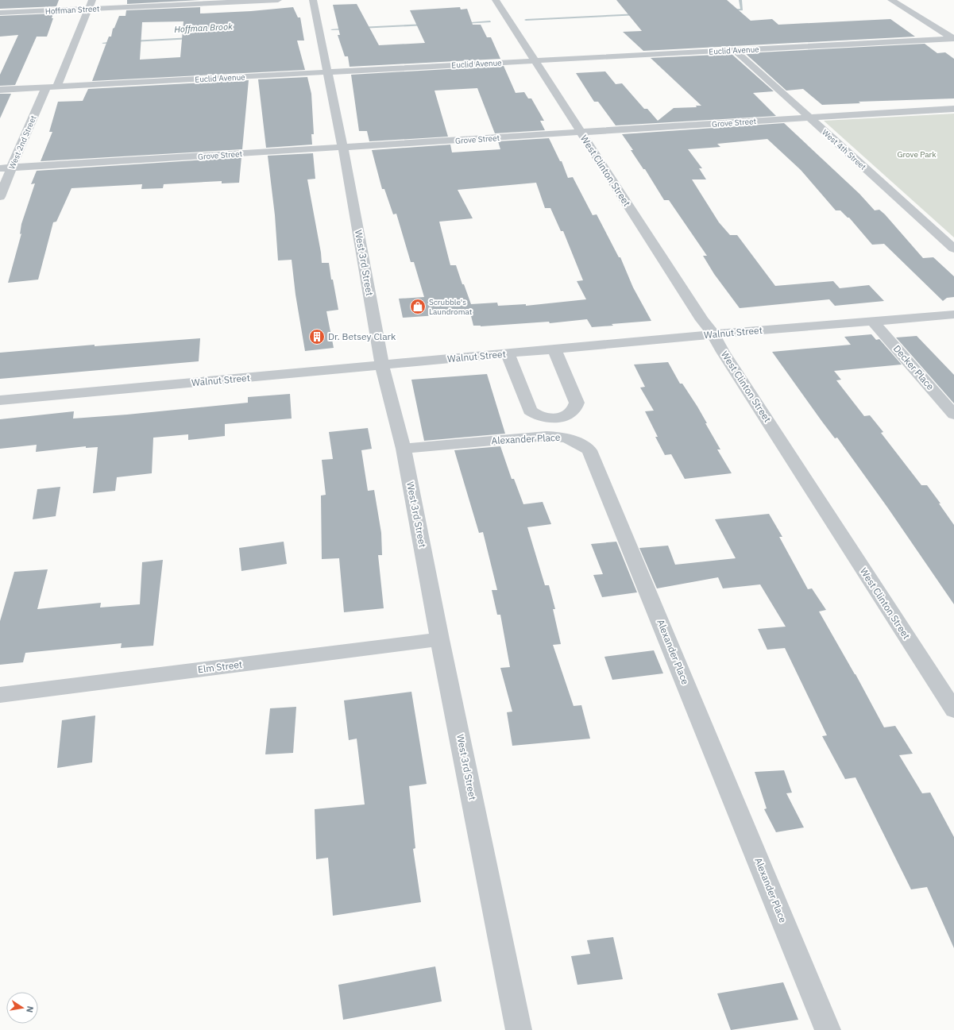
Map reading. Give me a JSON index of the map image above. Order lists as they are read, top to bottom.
{
  "streets": {
    "street": [
      "Hoffman Street",
      "Euclid Avenue",
      "Grove Street",
      "West 2nd Street",
      "West 4th Street",
      "West Clinton Street",
      "West 3rd Street",
      "Walnut Street",
      "Decker Place",
      "Alexander Place",
      "Elm Street"
    ]
  },
  "crossings": [
    ["Euclid Avenue", "West 2nd Street"],
    ["Euclid Avenue", "West 4th Street"],
    ["Euclid Avenue", "West Clinton Street"],
    ["Euclid Avenue", "West 3rd Street"],
    ["Grove Street", "West 2nd Street"],
    ["Grove Street", "West 4th Street"],
    ["Grove Street", "West Clinton Street"],
    ["Grove Street", "West 3rd Street"],
    ["West Clinton Street", "Walnut Street"],
    ["West 3rd Street", "Walnut Street"],
    ["West 3rd Street", "Alexander Place"],
    ["West 3rd Street", "Elm Street"],
    ["Walnut Street", "Decker Place"]
  ],
  "water": ["Hoffman Brook"],
  "parks": ["Grove Park"],
  "places": {
    "shop": ["Scrubble's Laundromat"],
    "building": ["Dr. Betsey Clark"]
  },
  "north": "right"
}
